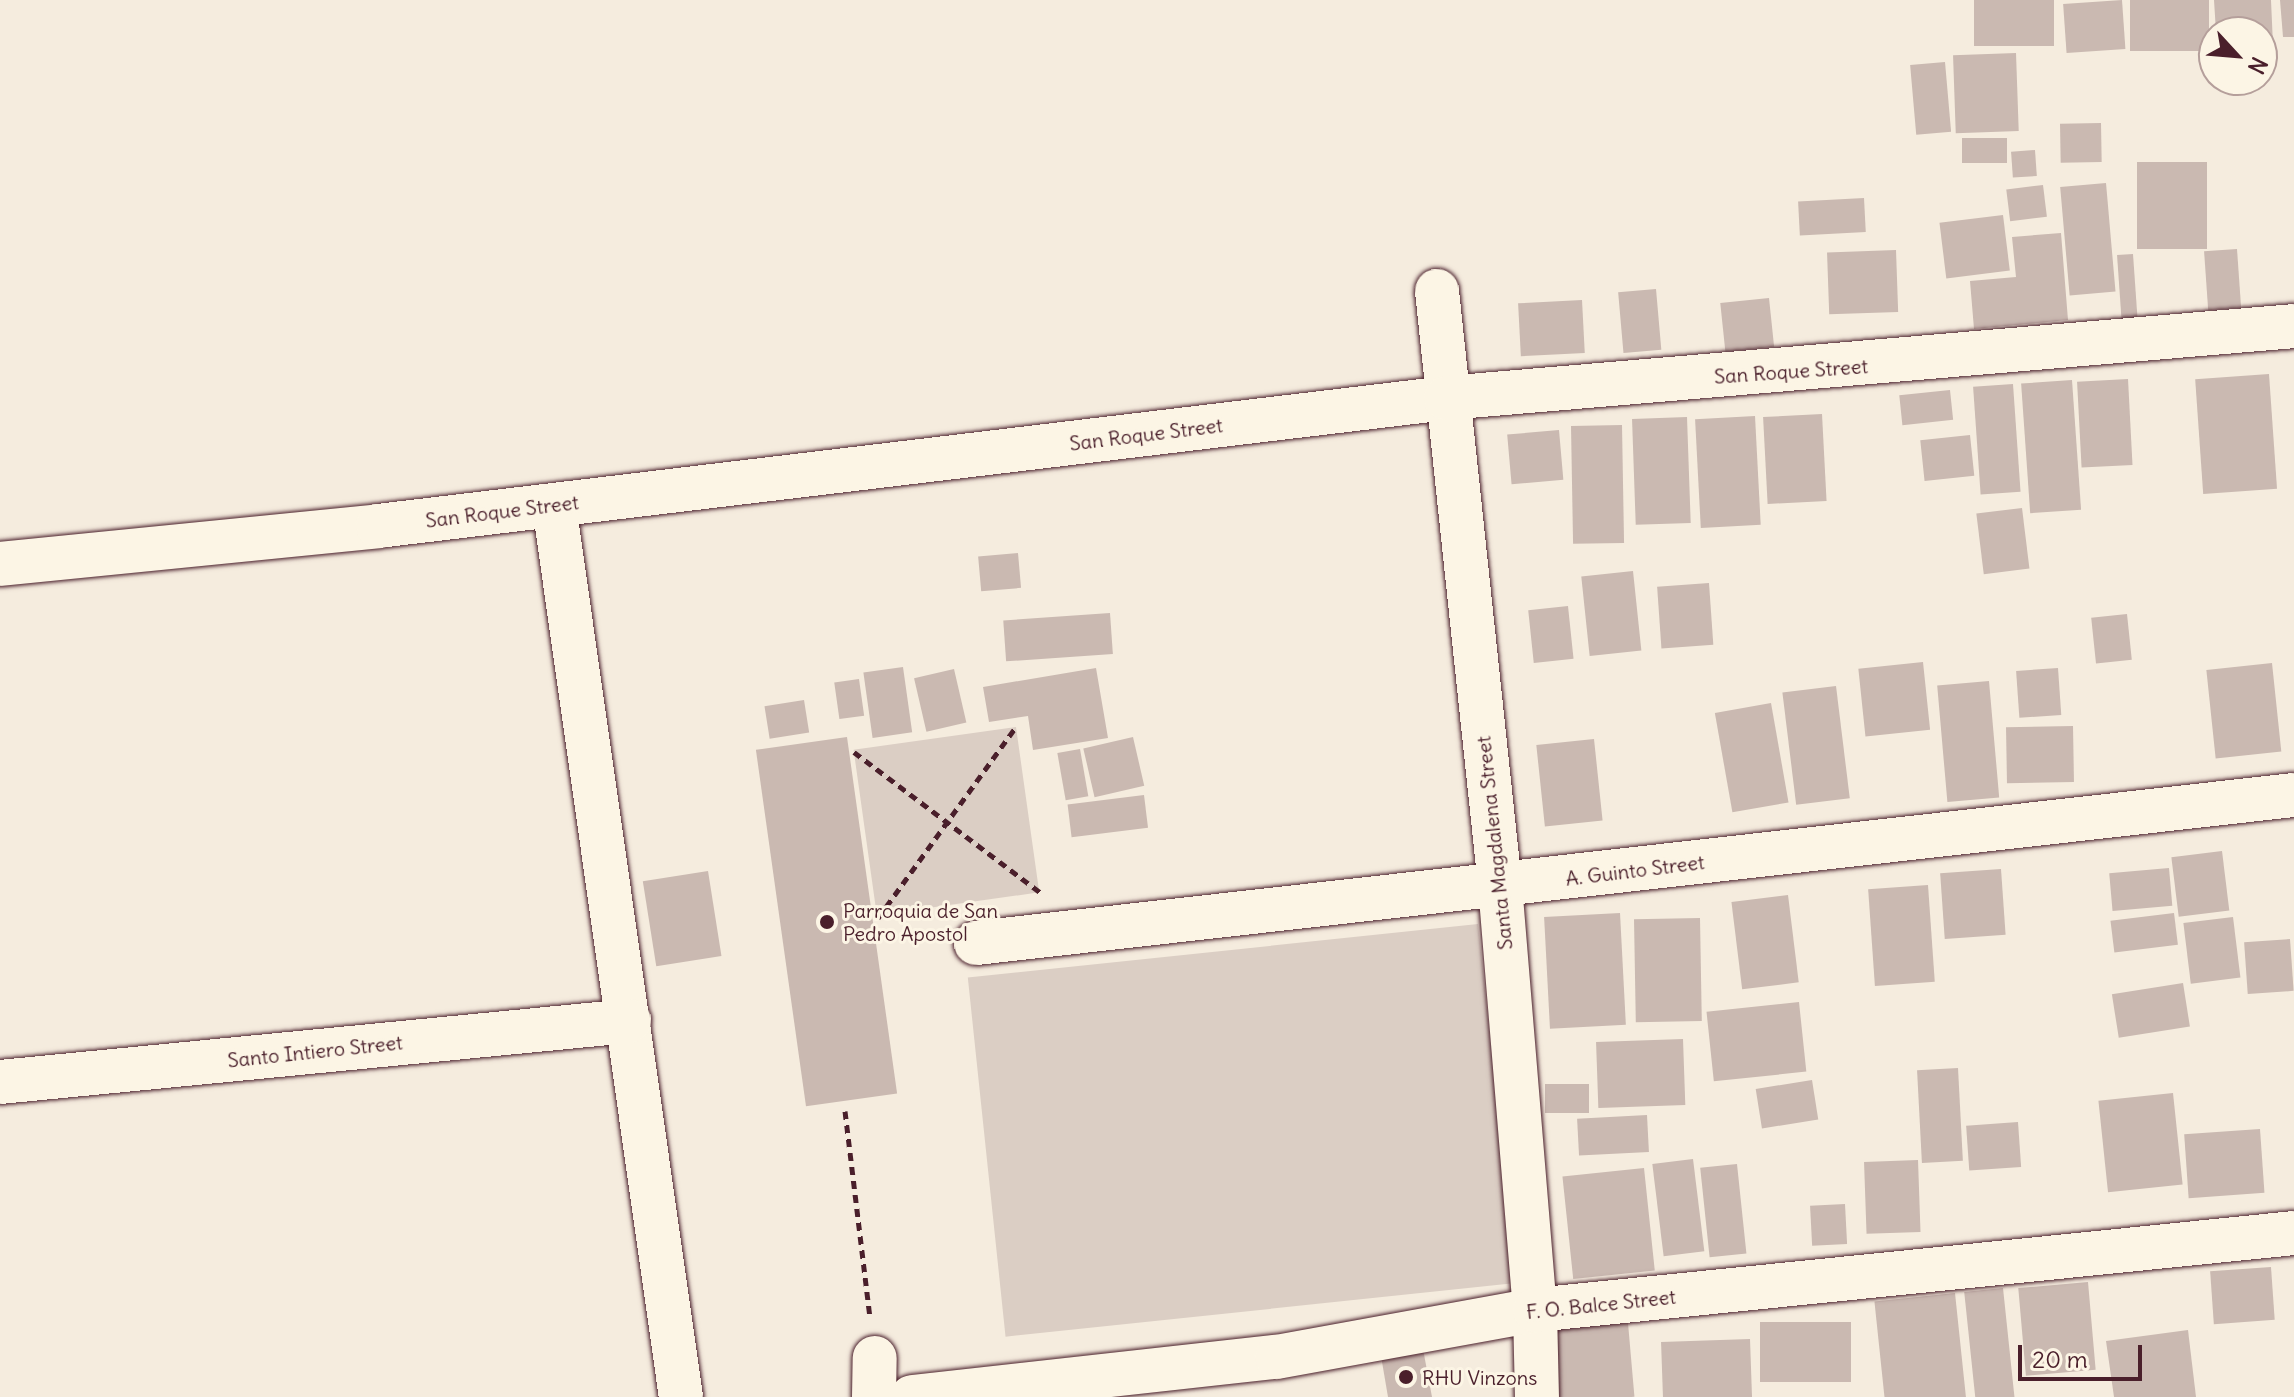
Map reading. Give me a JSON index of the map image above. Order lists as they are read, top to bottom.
{
  "streets": {
    "street": [
      "San Roque Street",
      "Santa Magdalena Street",
      "A. Guinto Street",
      "Santo Intiero Street",
      "F. O. Balce Street"
    ]
  },
  "crossings": [
    ["San Roque Street", "Santa Magdalena Street"],
    ["Santa Magdalena Street", "A. Guinto Street"],
    ["Santa Magdalena Street", "F. O. Balce Street"]
  ],
  "places": ["Parroquia de San Pedro Apostol", "RHU Vinzons"],
  "scale_bar": "20 m",
  "north": "bottom right"
}
